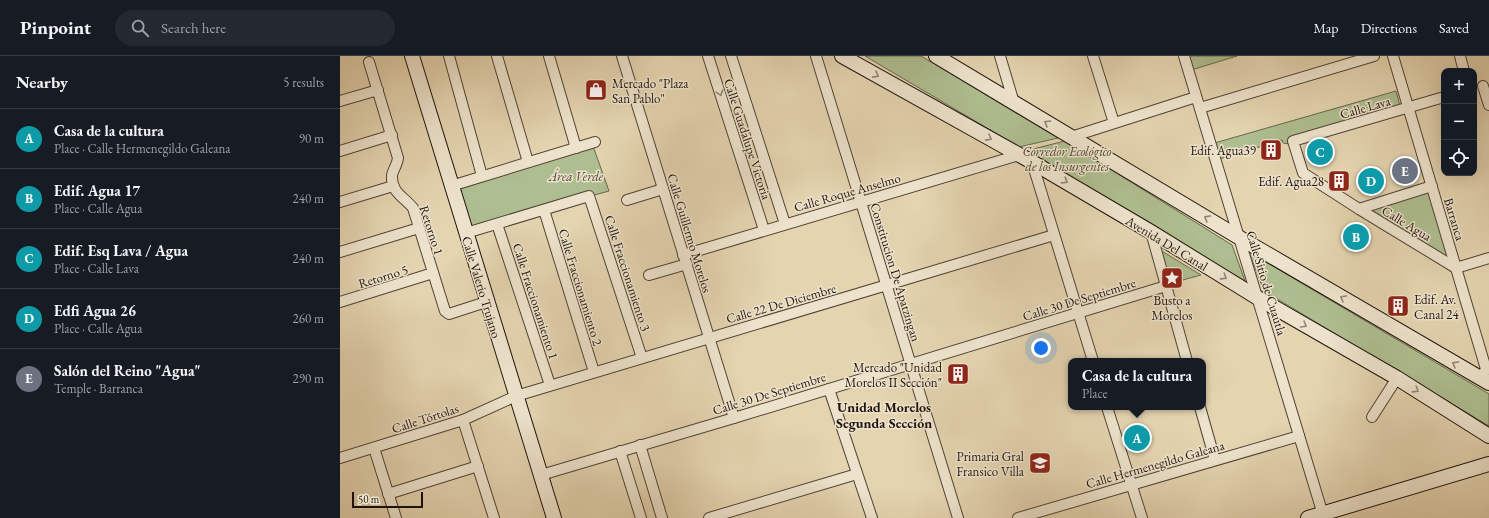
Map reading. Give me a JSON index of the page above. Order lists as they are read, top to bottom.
{
  "streets": {
    "main road": ["Avenida Del Canal", "Calle Valerio Trujano"],
    "street": [
      "Calle Lava",
      "Calle Guadalupe Victoria",
      "Calle Roque Anselmo",
      "Barranca",
      "Calle Agua",
      "Retorno 1",
      "Calle Guillermo Morelos",
      "Constitucion De Apatzingan",
      "Calle Fraccionamiento 3",
      "Retorno 5",
      "Calle Sitio de Cuautla",
      "Calle Fraccionamiento 2",
      "Calle 30 De Septiembre",
      "Calle Fraccionamiento 1",
      "Calle 22 De Diciembre",
      "Calle Tórtolas",
      "Calle Hermenegildo Galeana"
    ]
  },
  "crossings": [
    ["Calle Lava", "Barranca"],
    ["Calle Lava", "Calle Agua"],
    ["Calle Guadalupe Victoria", "Calle Roque Anselmo"],
    ["Calle Roque Anselmo", "Calle Guillermo Morelos"],
    ["Calle Roque Anselmo", "Avenida Del Canal"],
    ["Calle Roque Anselmo", "Constitucion De Apatzingan"],
    ["Barranca", "Calle Agua"],
    ["Retorno 1", "Retorno 5"],
    ["Retorno 1", "Calle Valerio Trujano"],
    ["Calle Guillermo Morelos", "Calle 30 De Septiembre"],
    ["Calle Guillermo Morelos", "Calle 22 De Diciembre"],
    ["Avenida Del Canal", "Calle Sitio de Cuautla"],
    ["Constitucion De Apatzingan", "Calle 30 De Septiembre"],
    ["Constitucion De Apatzingan", "Calle 22 De Diciembre"],
    ["Calle Fraccionamiento 3", "Calle Fraccionamiento 2"],
    ["Calle Fraccionamiento 3", "Calle 22 De Diciembre"],
    ["Calle Sitio de Cuautla", "Calle Hermenegildo Galeana"],
    ["Calle Valerio Trujano", "Calle 30 De Septiembre"],
    ["Calle Valerio Trujano", "Calle 22 De Diciembre"],
    ["Calle Valerio Trujano", "Calle Tórtolas"],
    ["Calle Fraccionamiento 2", "Calle 22 De Diciembre"],
    ["Calle Fraccionamiento 1", "Calle 22 De Diciembre"],
    ["Calle 22 De Diciembre", "Calle Tórtolas"]
  ],
  "districts": ["Unidad Morelos Segunda Sección"],
  "parks": ["Corredor Ecológico de los Insurgentes", "Área Verde"],
  "places": {
    "shop": ["Mercado \"Plaza San Pablo\""],
    "building": [
      "Edif. Agua39",
      "Edif. Agua28",
      "Edif. Av. Canal 24",
      "Mercado \"Unidad Morelos II Sección\""
    ],
    "place": ["Busto a Morelos"],
    "school or university": ["Primaria Gral Fransico Villa"]
  },
  "scale_bar": "50 m",
  "page": {
    "header": "Pinpoint",
    "search": "Search here",
    "nav": ["Map", "Directions", "Saved"],
    "heading": ["Nearby", "5 results"],
    "map_buttons": ["+", "−"],
    "list": [
      {
        "mark": "A",
        "name": "Casa de la cultura",
        "note": "Place · Calle Hermenegildo Galeana",
        "value": "90 m"
      },
      {
        "mark": "B",
        "name": "Edif. Agua 17",
        "note": "Place · Calle Agua",
        "value": "240 m"
      },
      {
        "mark": "C",
        "name": "Edif. Esq Lava / Agua",
        "note": "Place · Calle Lava",
        "value": "240 m"
      },
      {
        "mark": "D",
        "name": "Edfi Agua 26",
        "note": "Place · Calle Agua",
        "value": "260 m"
      },
      {
        "mark": "E",
        "name": "Salón del Reino \"Agua\"",
        "note": "Temple · Barranca",
        "value": "290 m"
      }
    ],
    "pins": [
      "C",
      "E",
      "D",
      "B",
      "A"
    ],
    "popup": ["Casa de la cultura", "Place"],
    "scale": "50 m"
  }
}
